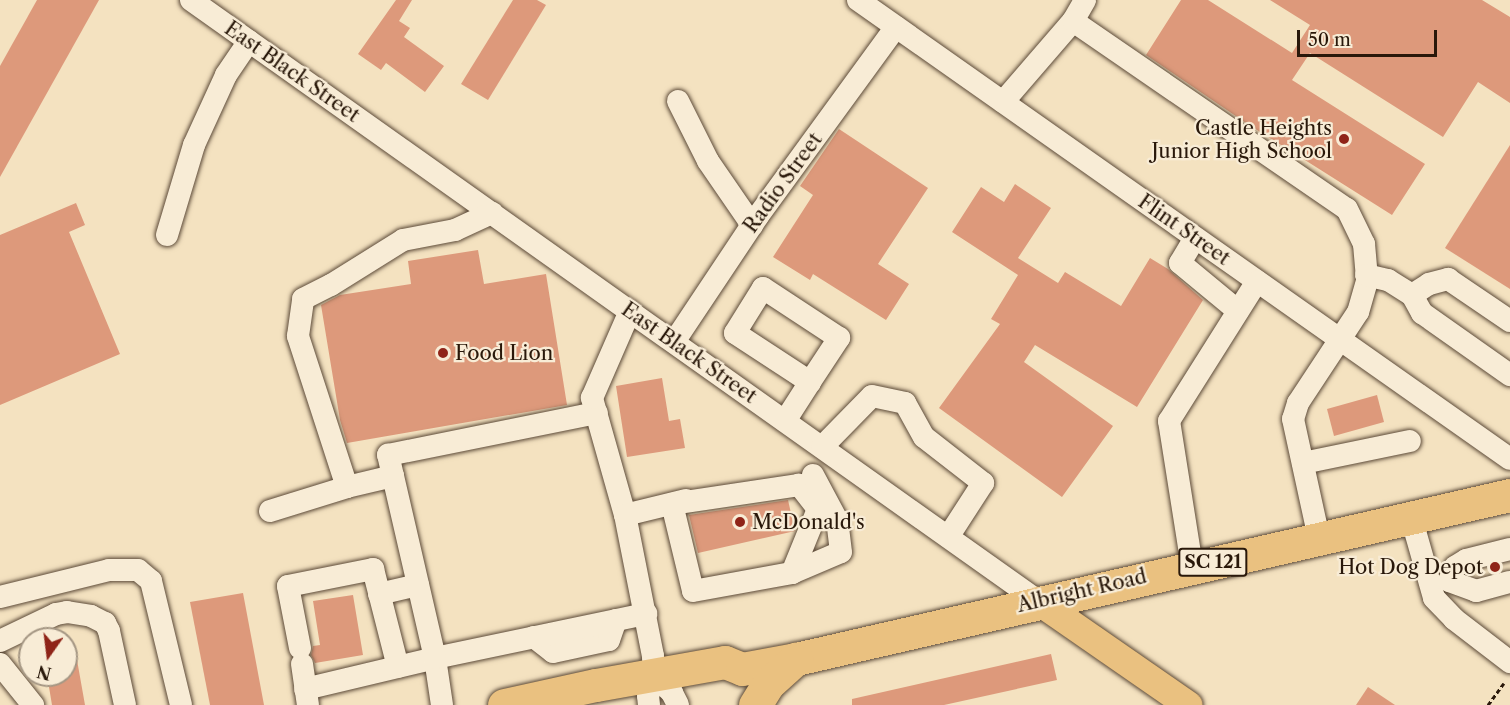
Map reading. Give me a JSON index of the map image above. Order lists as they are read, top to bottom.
{
  "streets": {
    "highway": ["SC 121", "Albright Road"],
    "main road": ["East Black Street"],
    "street": ["Radio Street", "Flint Street"]
  },
  "crossings": [
    ["East Black Street", "Radio Street"],
    ["East Black Street", "Albright Road"],
    ["Radio Street", "Flint Street"]
  ],
  "places": [
    "Castle Heights Junior High School",
    "Food Lion",
    "McDonald's",
    "Hot Dog Depot"
  ],
  "scale_bar": "50 m",
  "north": "bottom"
}
